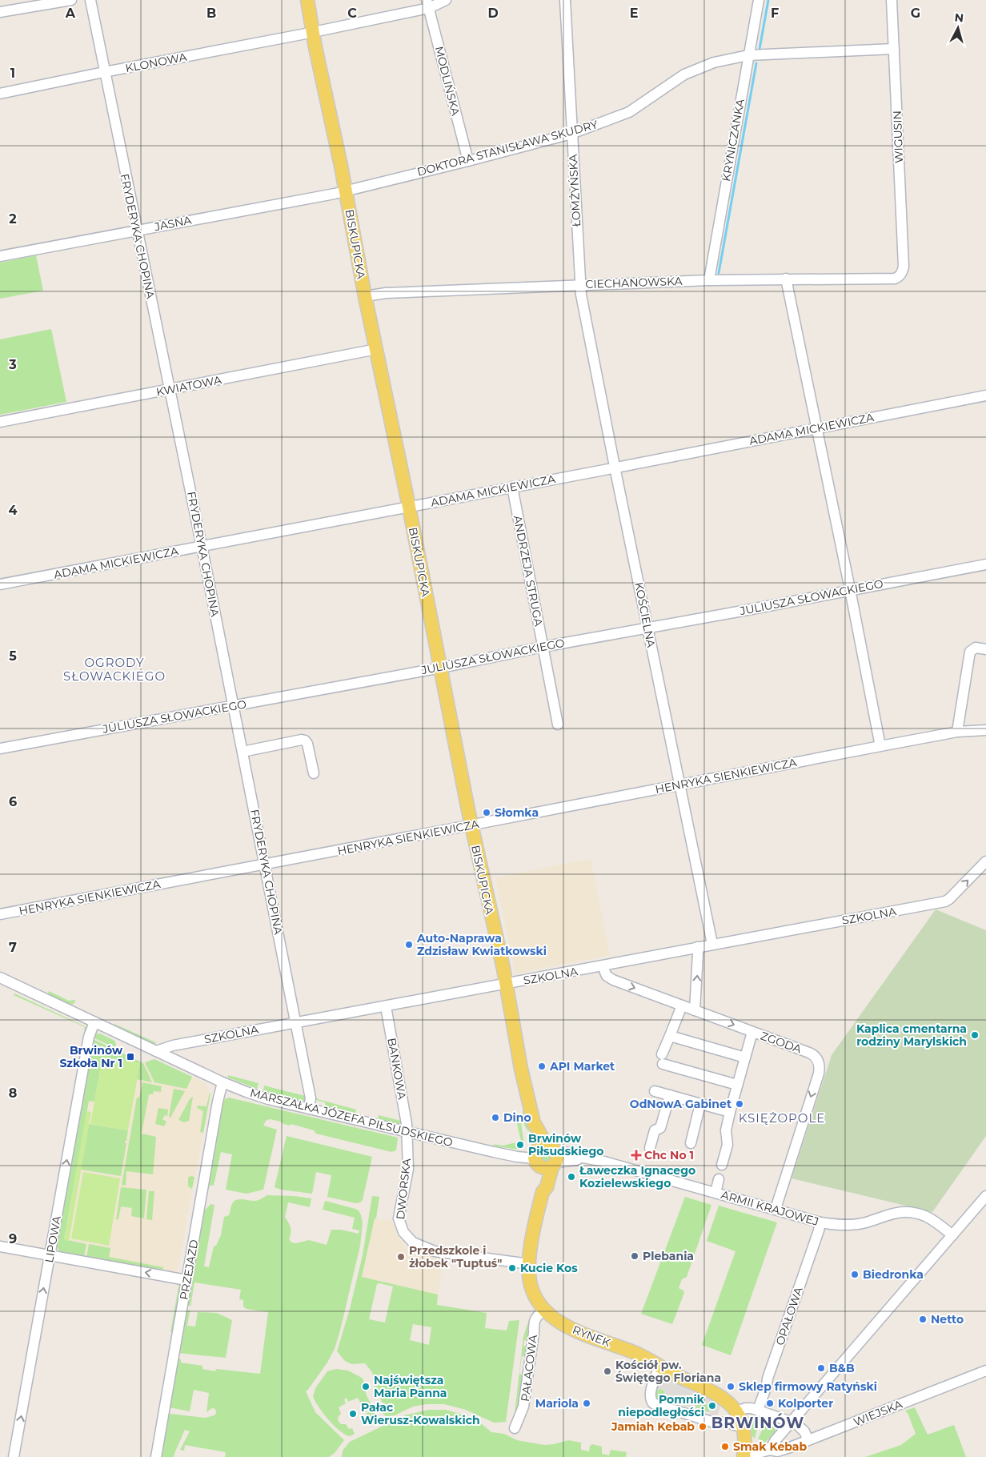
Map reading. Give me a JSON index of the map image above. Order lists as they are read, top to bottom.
{
  "streets": {
    "main road": ["BISKUPICKA", "RYNEK"],
    "street": [
      "KLONOWA",
      "MODLIŃSKA",
      "WIGUSIN",
      "KRYNICZANKA",
      "DOKTORA STANISŁAWA SKUDRY",
      "ŁOMŻYŃSKA",
      "JASNA",
      "FRYDERYKA CHOPINA",
      "CIECHANOWSKA",
      "KWIATOWA",
      "ADAMA MICKIEWICZA",
      "ANDRZEJA STRUGA",
      "JULIUSZA SŁOWACKIEGO",
      "KOŚCIELNA",
      "HENRYKA SIENKIEWICZA",
      "SZKOLNA",
      "ZGODA",
      "BANKOWA",
      "MARSZAŁKA JÓZEFA PIŁSUDSKIEGO",
      "DWORSKA",
      "ARMII KRAJOWEJ",
      "LIPOWA",
      "PRZEJAZD",
      "OPAŁOWA",
      "PAŁACOWA",
      "WIEJSKA"
    ]
  },
  "crossings": [
    ["KLONOWA", "MODLIŃSKA"],
    ["KLONOWA", "FRYDERYKA CHOPINA"],
    ["KLONOWA", "BISKUPICKA"],
    ["MODLIŃSKA", "DOKTORA STANISŁAWA SKUDRY"],
    ["WIGUSIN", "DOKTORA STANISŁAWA SKUDRY"],
    ["WIGUSIN", "CIECHANOWSKA"],
    ["KRYNICZANKA", "DOKTORA STANISŁAWA SKUDRY"],
    ["KRYNICZANKA", "CIECHANOWSKA"],
    ["DOKTORA STANISŁAWA SKUDRY", "ŁOMŻYŃSKA"],
    ["DOKTORA STANISŁAWA SKUDRY", "JASNA"],
    ["DOKTORA STANISŁAWA SKUDRY", "BISKUPICKA"],
    ["ŁOMŻYŃSKA", "CIECHANOWSKA"],
    ["ŁOMŻYŃSKA", "KOŚCIELNA"],
    ["JASNA", "FRYDERYKA CHOPINA"],
    ["JASNA", "BISKUPICKA"],
    ["FRYDERYKA CHOPINA", "KWIATOWA"],
    ["FRYDERYKA CHOPINA", "ADAMA MICKIEWICZA"],
    ["FRYDERYKA CHOPINA", "JULIUSZA SŁOWACKIEGO"],
    ["FRYDERYKA CHOPINA", "HENRYKA SIENKIEWICZA"],
    ["FRYDERYKA CHOPINA", "SZKOLNA"],
    ["FRYDERYKA CHOPINA", "MARSZAŁKA JÓZEFA PIŁSUDSKIEGO"],
    ["BISKUPICKA", "CIECHANOWSKA"],
    ["BISKUPICKA", "KWIATOWA"],
    ["BISKUPICKA", "ADAMA MICKIEWICZA"],
    ["BISKUPICKA", "JULIUSZA SŁOWACKIEGO"],
    ["BISKUPICKA", "HENRYKA SIENKIEWICZA"],
    ["BISKUPICKA", "SZKOLNA"],
    ["BISKUPICKA", "MARSZAŁKA JÓZEFA PIŁSUDSKIEGO"],
    ["BISKUPICKA", "DWORSKA"],
    ["BISKUPICKA", "ARMII KRAJOWEJ"],
    ["BISKUPICKA", "RYNEK"],
    ["CIECHANOWSKA", "KOŚCIELNA"],
    ["ADAMA MICKIEWICZA", "ANDRZEJA STRUGA"],
    ["ADAMA MICKIEWICZA", "KOŚCIELNA"],
    ["ANDRZEJA STRUGA", "JULIUSZA SŁOWACKIEGO"],
    ["JULIUSZA SŁOWACKIEGO", "KOŚCIELNA"],
    ["KOŚCIELNA", "HENRYKA SIENKIEWICZA"],
    ["KOŚCIELNA", "SZKOLNA"],
    ["SZKOLNA", "ZGODA"],
    ["SZKOLNA", "BANKOWA"],
    ["SZKOLNA", "MARSZAŁKA JÓZEFA PIŁSUDSKIEGO"],
    ["ZGODA", "ARMII KRAJOWEJ"],
    ["BANKOWA", "MARSZAŁKA JÓZEFA PIŁSUDSKIEGO"],
    ["BANKOWA", "DWORSKA"],
    ["MARSZAŁKA JÓZEFA PIŁSUDSKIEGO", "DWORSKA"],
    ["MARSZAŁKA JÓZEFA PIŁSUDSKIEGO", "ARMII KRAJOWEJ"],
    ["MARSZAŁKA JÓZEFA PIŁSUDSKIEGO", "LIPOWA"],
    ["MARSZAŁKA JÓZEFA PIŁSUDSKIEGO", "PRZEJAZD"],
    ["ARMII KRAJOWEJ", "OPAŁOWA"],
    ["RYNEK", "PAŁACOWA"],
    ["RYNEK", "WIEJSKA"]
  ],
  "one_way": ["LIPOWA"],
  "districts": ["OGRODY SŁOWACKIEGO", "KSIĘŻOPOLE", "BRWINÓW"],
  "places": {
    "other": [
      "Słomka",
      "Auto-Naprawa Zdzisław Kwiatkowski",
      "Kaplica cmentarna rodziny Marylskich",
      "API Market",
      "OdNowA Gabinet",
      "Dino",
      "Brwinów Piłsudskiego",
      "Ławeczka Ignacego Kozielewskiego",
      "Plebania",
      "Przedszkole i żłobek \"Tuptuś\"",
      "Kucie Kos",
      "Biedronka",
      "Netto",
      "B&B",
      "Kościół pw. Świętego Floriana",
      "Najświętsza Maria Panna",
      "Sklep firmowy Ratyński",
      "Mariola",
      "Kolporter",
      "Pomnik niepodległości",
      "Pałac Wierusz-Kowalskich",
      "Jamiah Kebab",
      "Smak Kebab"
    ],
    "transit": ["Brwinów Szkoła Nr 1"],
    "health": ["Chc No 1"]
  },
  "north": "top",
  "grid": {
    "columns": [
      "A",
      "B",
      "C",
      "D",
      "E",
      "F",
      "G"
    ],
    "rows": [
      "1",
      "2",
      "3",
      "4",
      "5",
      "6",
      "7",
      "8",
      "9"
    ]
  }
}
